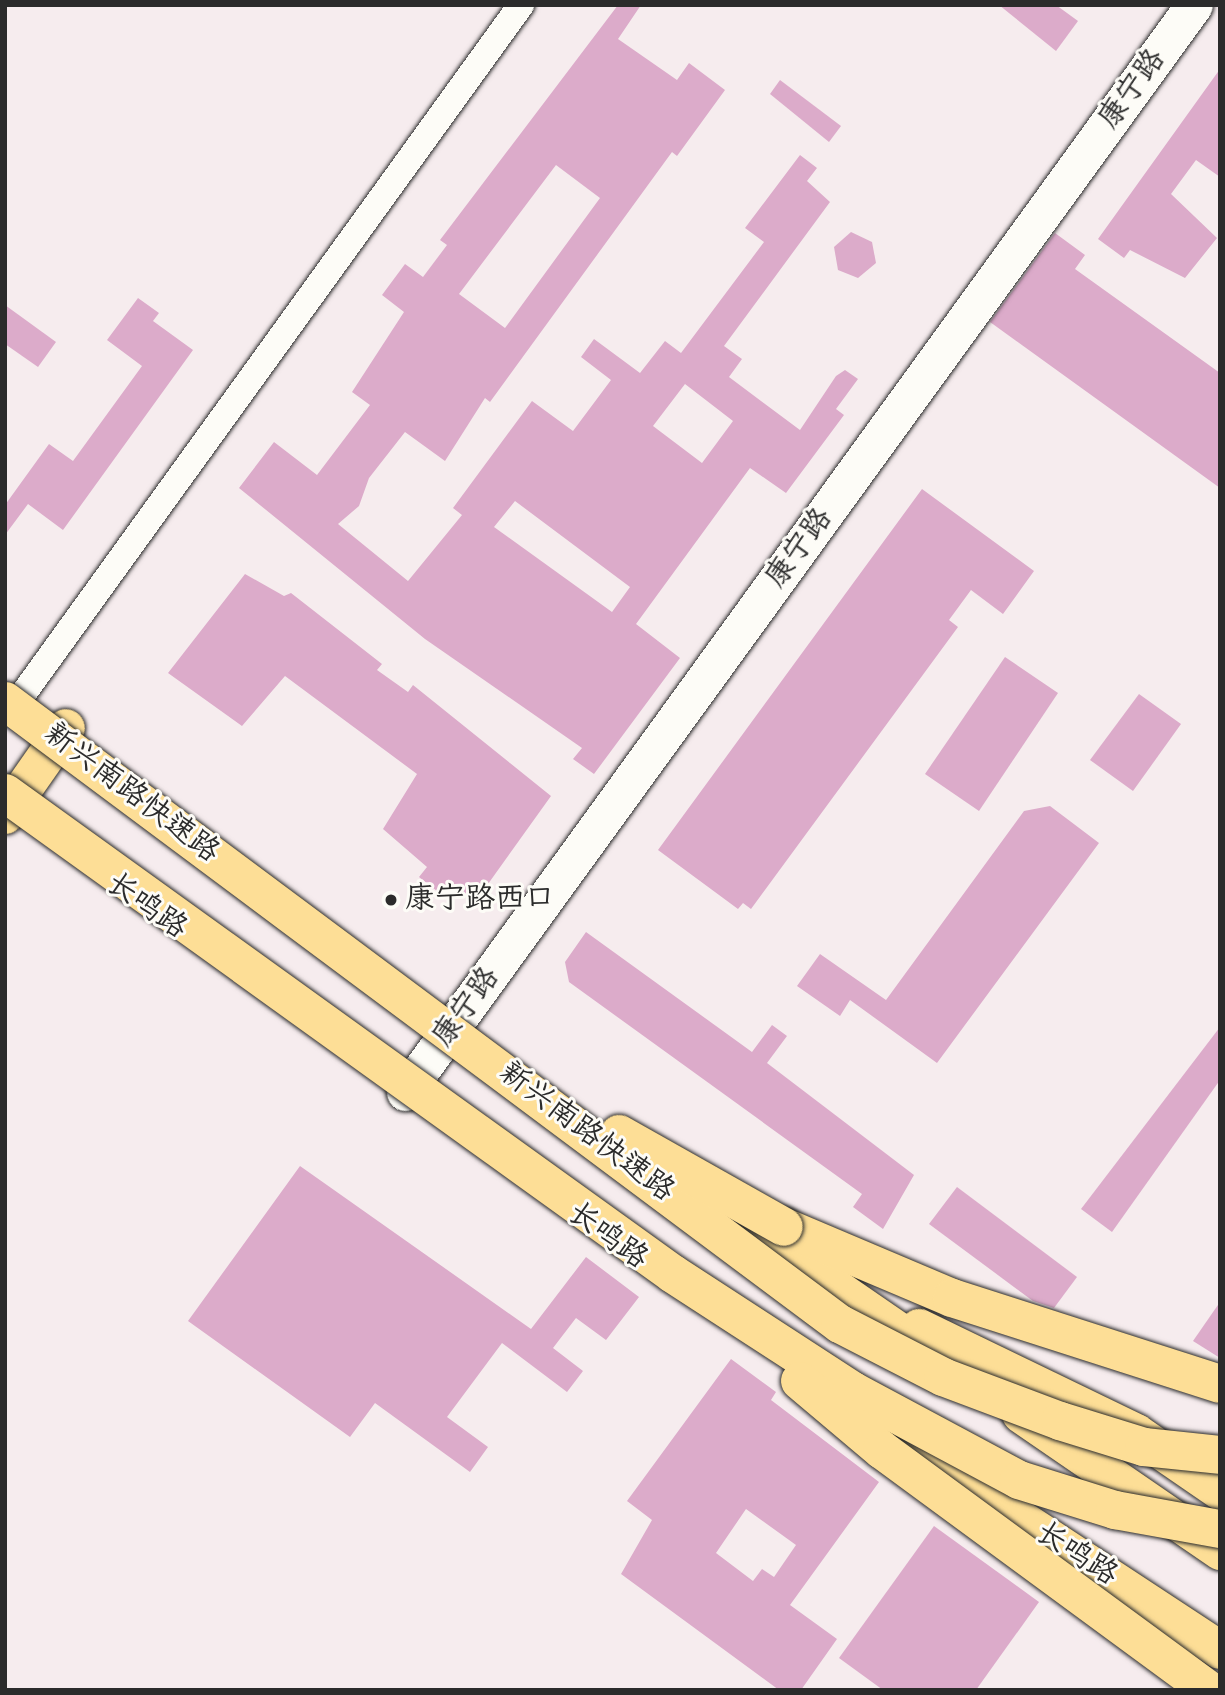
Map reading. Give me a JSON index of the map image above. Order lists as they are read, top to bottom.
{
  "streets": {
    "main road": ["新兴南路快速路", "长鸣路"],
    "street": ["康宁路"]
  },
  "crossings": [
    ["康宁路", "长鸣路"],
    ["新兴南路快速路", "长鸣路"]
  ],
  "places": ["康宁路西口"]
}
